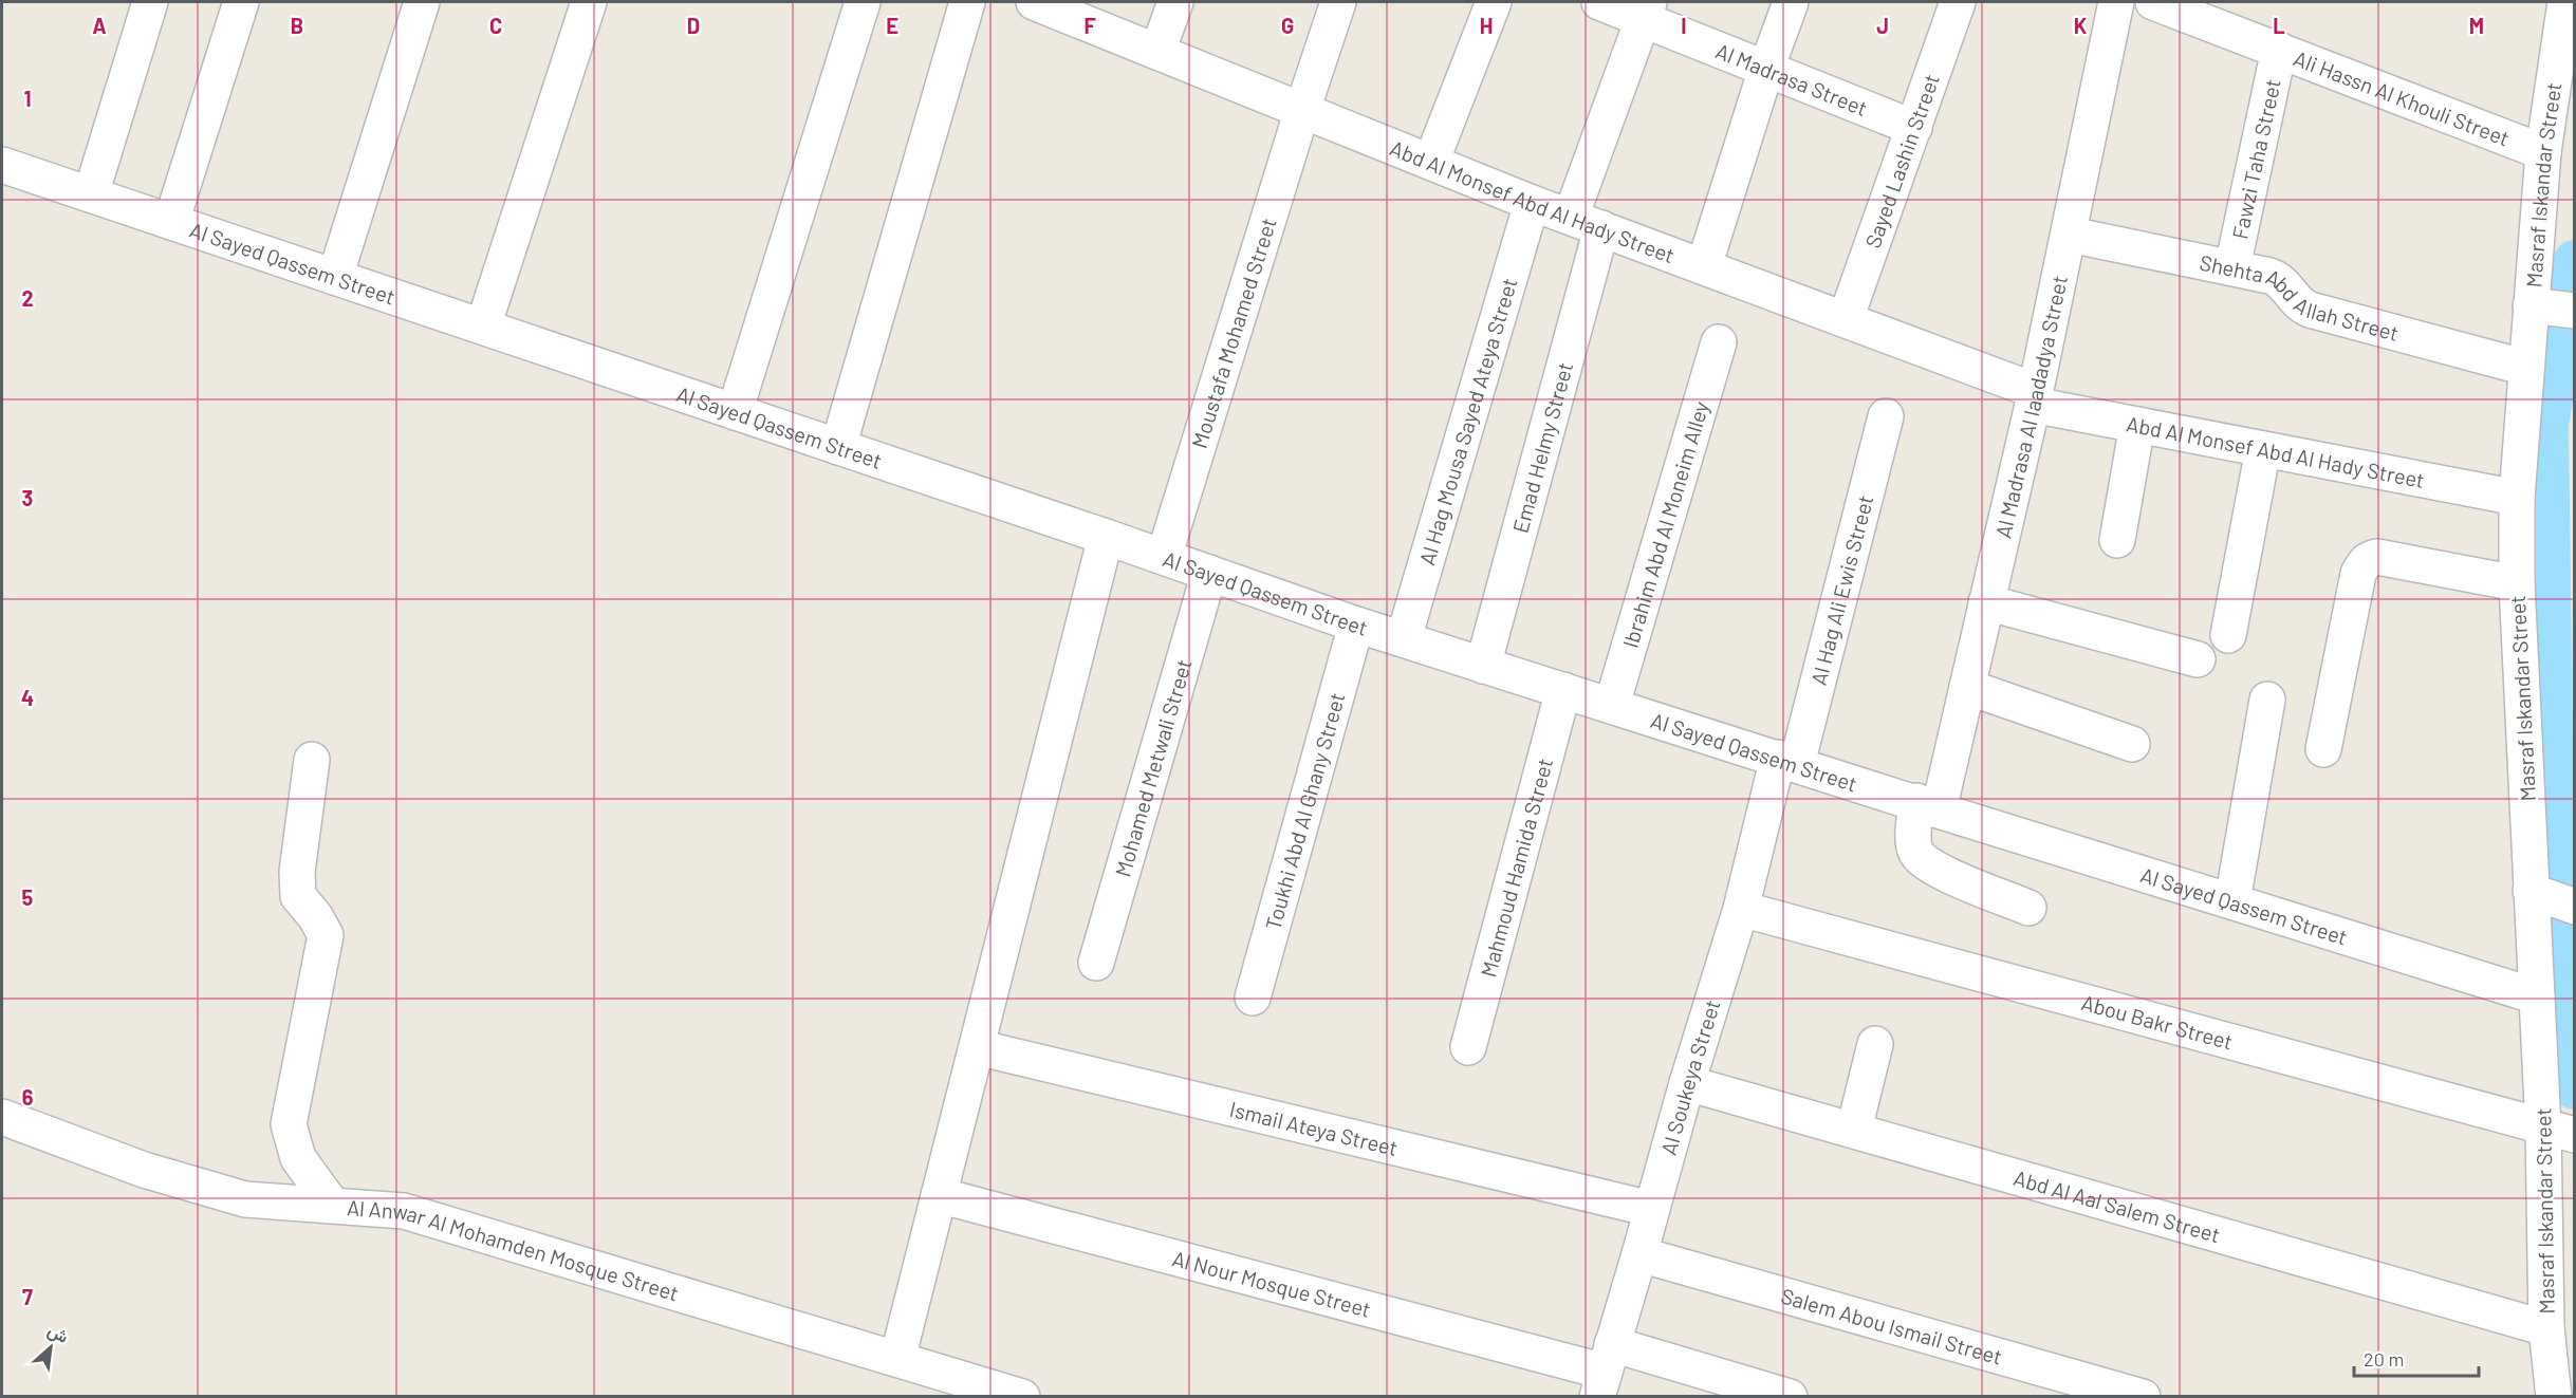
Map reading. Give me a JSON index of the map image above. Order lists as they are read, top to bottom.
{
  "streets": {
    "street": [
      "Al Madrasa Street",
      "Ali Hassn Al Khouli Street",
      "Fawzi Taha Street",
      "Sayed Lashin Street",
      "Masraf Iskandar Street",
      "Abd Al Monsef Abd Al Hady Street",
      "Al Sayed Qassem Street",
      "Shehta Abd Allah Street",
      "Moustafa Mohamed Street",
      "Al Madrasa Al Iaadadya Street",
      "Al Hag Mousa Sayed Ateya Street",
      "Emad Helmy Street",
      "Ibrahim Abd Al Moneim Alley",
      "Al Hag Ali Ewis Street",
      "Mohamed Metwali Street",
      "Toukhi Abd Al Ghany Street",
      "Mahmoud Hamida Street",
      "Abou Bakr Street",
      "Al Soukeya Street",
      "Ismail Ateya Street",
      "Abd Al Aal Salem Street",
      "Al Anwar Al Mohamden Mosque Street",
      "Al Nour Mosque Street",
      "Salem Abou Ismail Street"
    ]
  },
  "crossings": [
    ["Al Madrasa Street", "Sayed Lashin Street"],
    ["Al Madrasa Street", "Emad Helmy Street"],
    ["Ali Hassn Al Khouli Street", "Fawzi Taha Street"],
    ["Ali Hassn Al Khouli Street", "Masraf Iskandar Street"],
    ["Fawzi Taha Street", "Shehta Abd Allah Street"],
    ["Sayed Lashin Street", "Abd Al Monsef Abd Al Hady Street"],
    ["Masraf Iskandar Street", "Abd Al Monsef Abd Al Hady Street"],
    ["Masraf Iskandar Street", "Al Sayed Qassem Street"],
    ["Masraf Iskandar Street", "Shehta Abd Allah Street"],
    ["Masraf Iskandar Street", "Abou Bakr Street"],
    ["Masraf Iskandar Street", "Abd Al Aal Salem Street"],
    ["Abd Al Monsef Abd Al Hady Street", "Moustafa Mohamed Street"],
    ["Abd Al Monsef Abd Al Hady Street", "Al Madrasa Al Iaadadya Street"],
    ["Abd Al Monsef Abd Al Hady Street", "Al Hag Mousa Sayed Ateya Street"],
    ["Abd Al Monsef Abd Al Hady Street", "Emad Helmy Street"],
    ["Al Sayed Qassem Street", "Moustafa Mohamed Street"],
    ["Al Sayed Qassem Street", "Al Madrasa Al Iaadadya Street"],
    ["Al Sayed Qassem Street", "Al Hag Mousa Sayed Ateya Street"],
    ["Al Sayed Qassem Street", "Emad Helmy Street"],
    ["Al Sayed Qassem Street", "Ibrahim Abd Al Moneim Alley"],
    ["Al Sayed Qassem Street", "Al Hag Ali Ewis Street"],
    ["Al Sayed Qassem Street", "Mohamed Metwali Street"],
    ["Al Sayed Qassem Street", "Toukhi Abd Al Ghany Street"],
    ["Al Sayed Qassem Street", "Mahmoud Hamida Street"],
    ["Al Sayed Qassem Street", "Al Soukeya Street"],
    ["Shehta Abd Allah Street", "Al Madrasa Al Iaadadya Street"],
    ["Al Hag Ali Ewis Street", "Al Soukeya Street"],
    ["Abou Bakr Street", "Al Soukeya Street"],
    ["Al Soukeya Street", "Ismail Ateya Street"],
    ["Al Soukeya Street", "Abd Al Aal Salem Street"],
    ["Al Soukeya Street", "Al Nour Mosque Street"],
    ["Al Soukeya Street", "Salem Abou Ismail Street"]
  ],
  "scale_bar": "20 m",
  "north": "top right",
  "grid": {
    "columns": [
      "A",
      "B",
      "C",
      "D",
      "E",
      "F",
      "G",
      "H",
      "I",
      "J",
      "K",
      "L",
      "M"
    ],
    "rows": [
      "1",
      "2",
      "3",
      "4",
      "5",
      "6",
      "7"
    ]
  }
}
